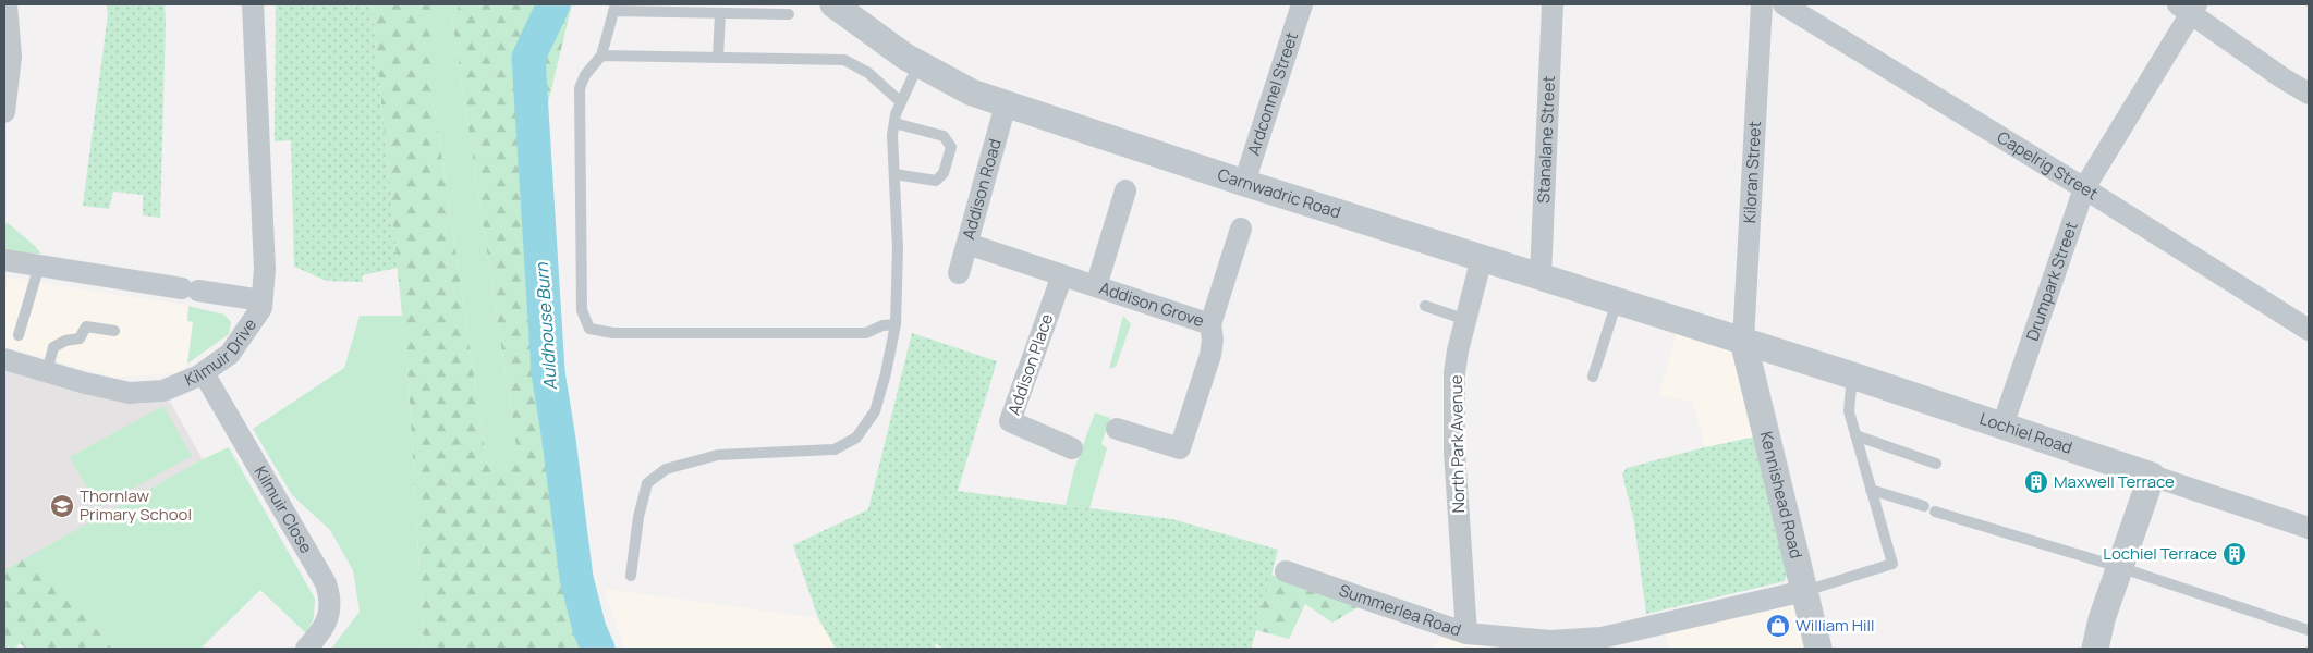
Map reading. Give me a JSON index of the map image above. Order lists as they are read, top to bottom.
{
  "streets": {
    "street": [
      "Ardconnel Street",
      "Stanalane Street",
      "Capelrig Street",
      "Kiloran Street",
      "Addison Road",
      "Carnwadric Road",
      "Drumpark Street",
      "Addison Grove",
      "Kilmuir Drive",
      "Addison Place",
      "Lochiel Road",
      "North Park Avenue",
      "Kennishead Road",
      "Kilmuir Close",
      "Summerlea Road"
    ]
  },
  "crossings": [
    ["Ardconnel Street", "Carnwadric Road"],
    ["Stanalane Street", "Carnwadric Road"],
    ["Capelrig Street", "Drumpark Street"],
    ["Kiloran Street", "Carnwadric Road"],
    ["Kiloran Street", "Lochiel Road"],
    ["Kiloran Street", "Kennishead Road"],
    ["Addison Road", "Carnwadric Road"],
    ["Addison Road", "Addison Grove"],
    ["Carnwadric Road", "Lochiel Road"],
    ["Carnwadric Road", "North Park Avenue"],
    ["Carnwadric Road", "Kennishead Road"],
    ["Drumpark Street", "Lochiel Road"],
    ["Addison Grove", "Addison Place"],
    ["Kilmuir Drive", "Kilmuir Close"],
    ["Lochiel Road", "Kennishead Road"],
    ["North Park Avenue", "Summerlea Road"],
    ["Kennishead Road", "Summerlea Road"]
  ],
  "water": ["Auldhouse Burn"],
  "places": {
    "building": ["Maxwell Terrace", "Lochiel Terrace"],
    "school or university": ["Thornlaw Primary School"],
    "shop": ["William Hill"]
  }
}
